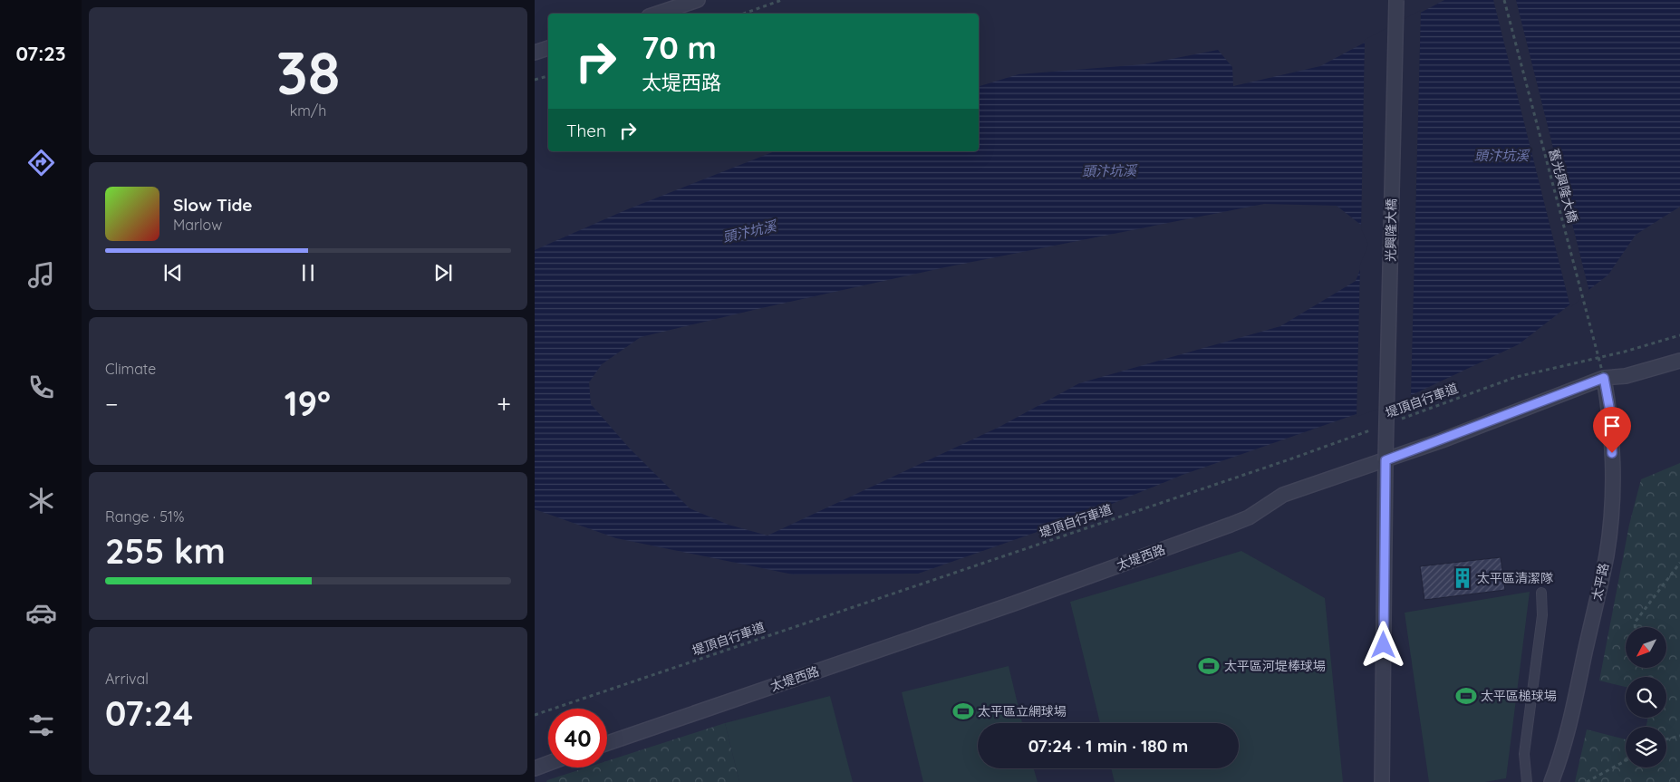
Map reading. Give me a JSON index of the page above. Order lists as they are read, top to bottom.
{
  "streets": {
    "street": ["光興隆大橋", "太堤西路", "太平路"],
    "path": ["舊光興隆大橋", "堤頂自行車道"]
  },
  "crossings": [
    ["舊光興隆大橋", "太堤西路"],
    ["舊光興隆大橋", "太平路"],
    ["光興隆大橋", "太堤西路"],
    ["太堤西路", "太平路"]
  ],
  "water": ["頭汴坑溪"],
  "places": {
    "building": ["太平區清潔隊"],
    "sports": ["太平區河堤棒球場", "太平區槌球場", "太平區立網球場"]
  },
  "north": "bottom left",
  "page": {
    "tabs": "07:23",
    "tile": [
      ["38", "km/h"],
      "Climate",
      ["Range · 51%", "255 km"],
      ["Arrival", "07:24"]
    ],
    "turn": ["70 m", "太堤西路"],
    "then": "Then",
    "song": ["Slow Tide", "Marlow"],
    "heat": ["−", "19°", "+"],
    "limit": "40",
    "trip": "07:24 · 1 min · 180 m"
  }
}
